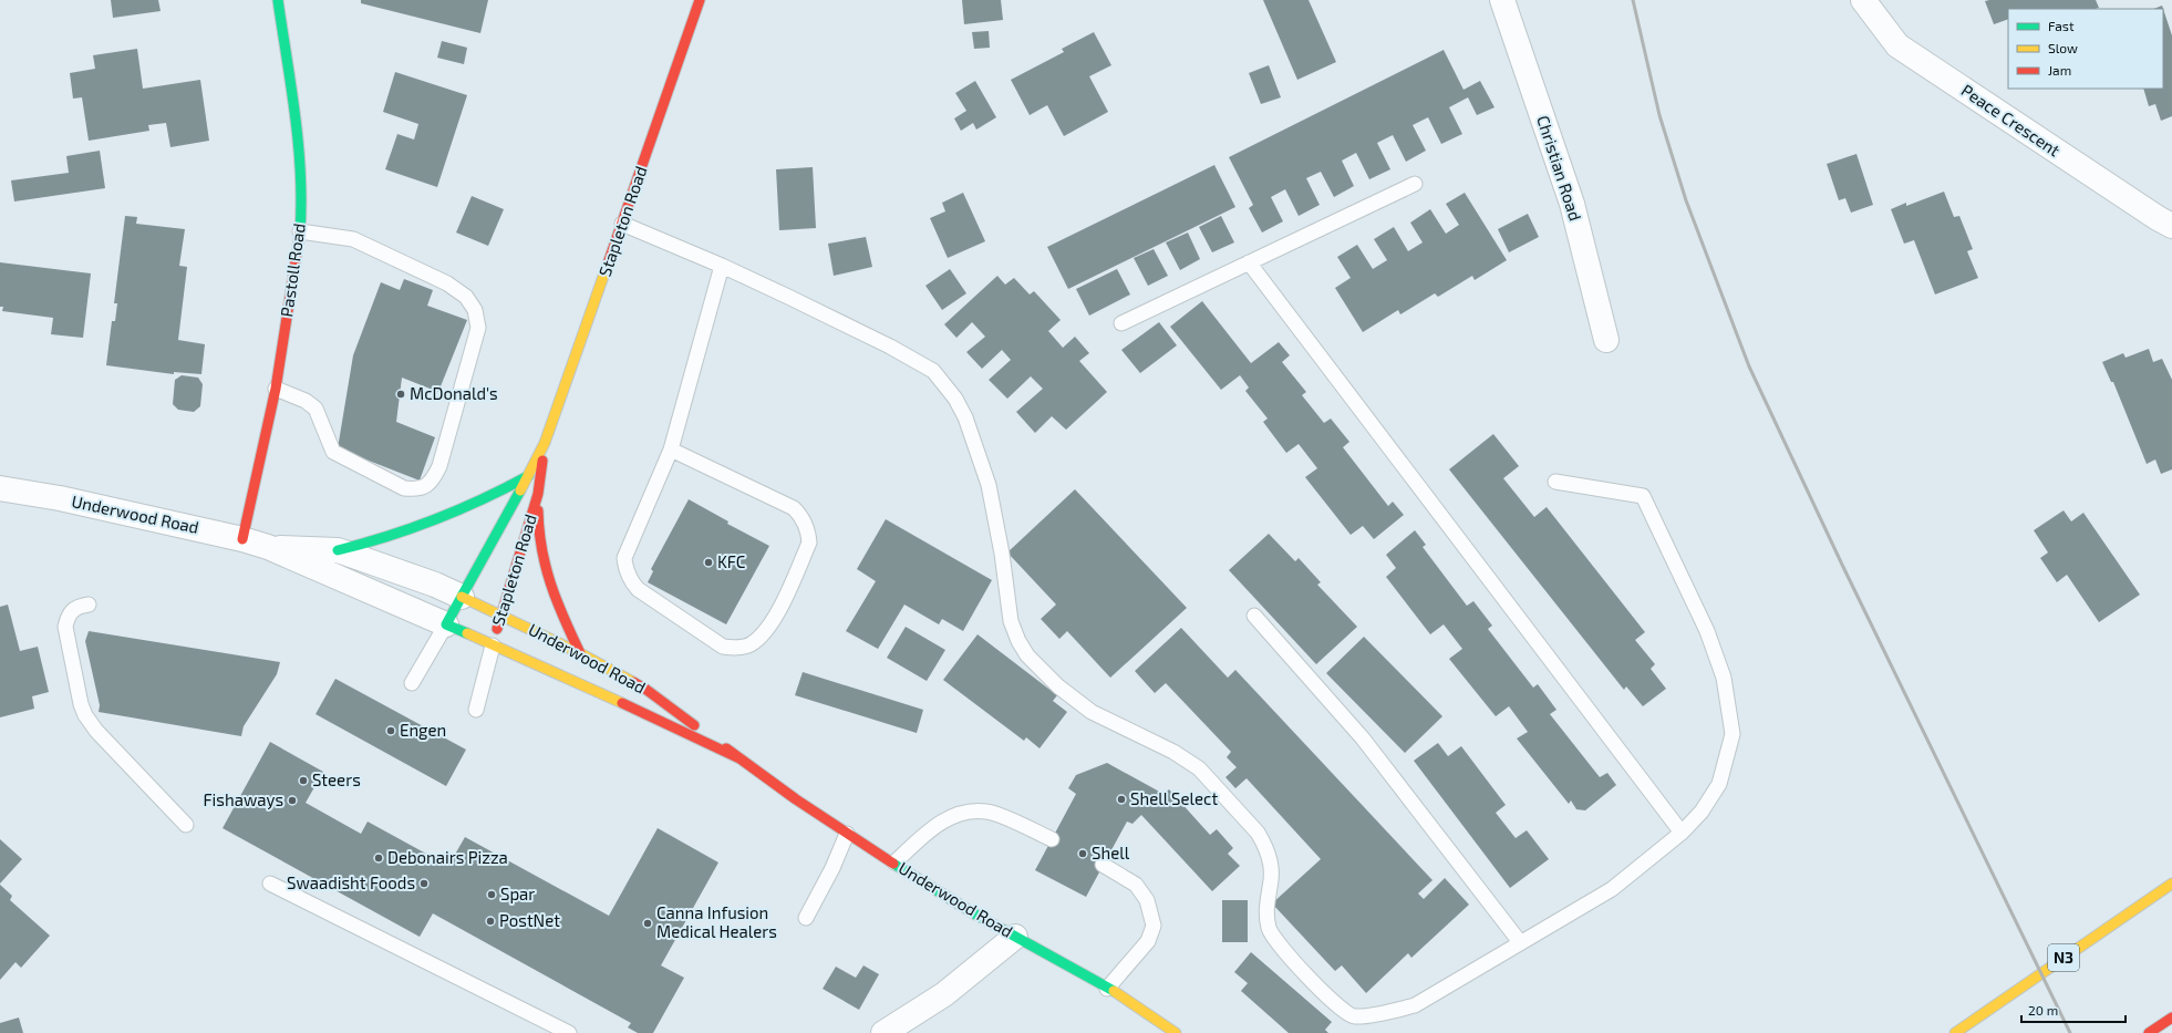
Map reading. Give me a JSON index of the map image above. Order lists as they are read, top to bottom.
{
  "streets": {
    "main road": [
      "Stapleton Road",
      "Pastoll Road",
      "Underwood Road",
      "N3"
    ],
    "street": ["Peace Crescent", "Christian Road"]
  },
  "crossings": [
    ["Stapleton Road", "Underwood Road"],
    ["Pastoll Road", "Underwood Road"]
  ],
  "places": [
    "McDonald's",
    "KFC",
    "Engen",
    "Steers",
    "Shell Select",
    "Fishaways",
    "Shell",
    "Debonairs Pizza",
    "Swaadisht Foods",
    "Spar",
    "PostNet",
    "Canna Infusion Medical Healers"
  ],
  "legend": ["Fast", "Slow", "Jam"],
  "scale_bar": "20 m"
}
